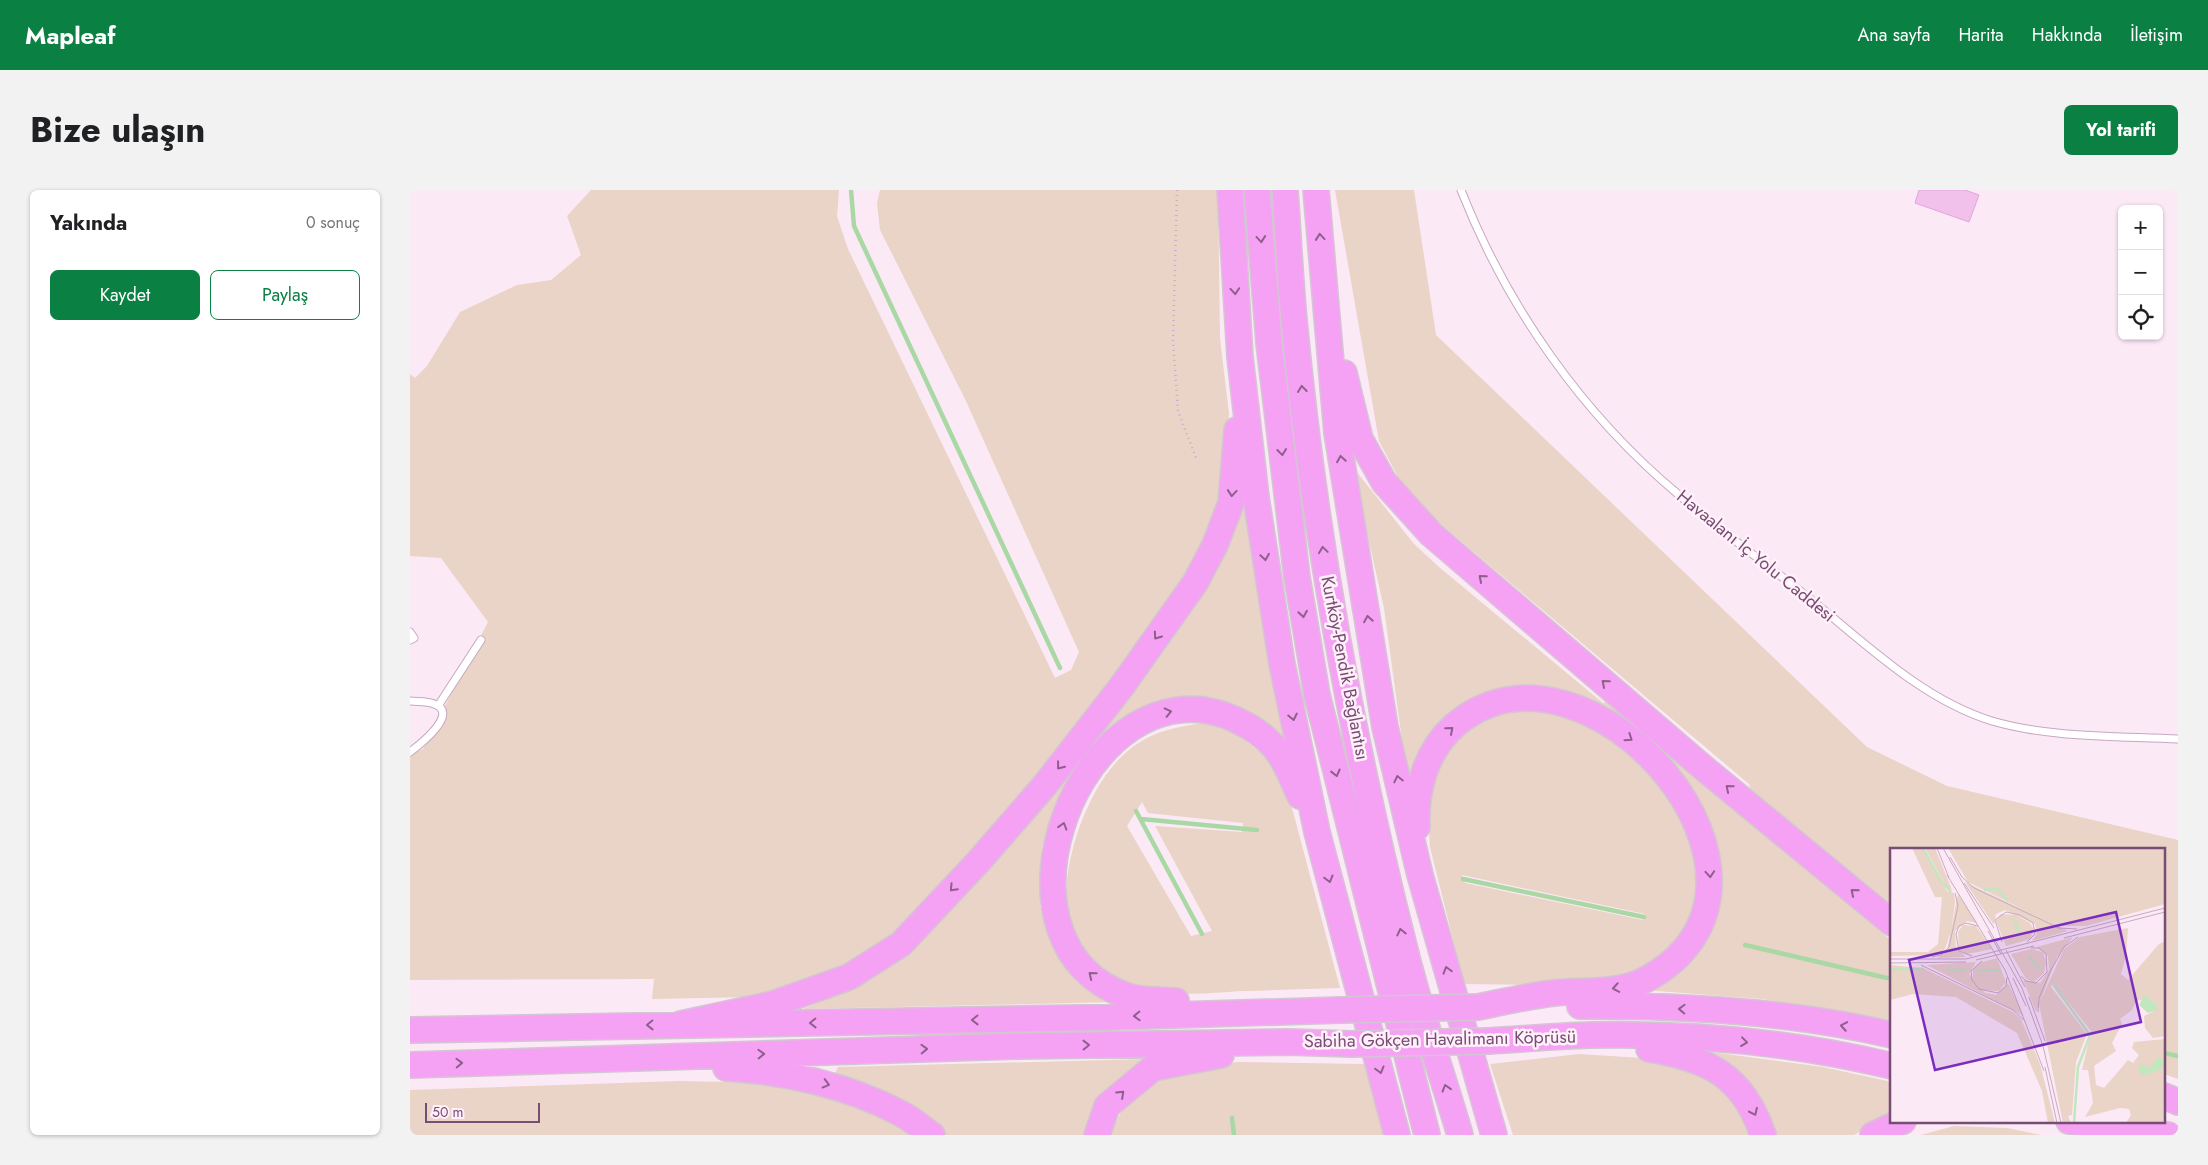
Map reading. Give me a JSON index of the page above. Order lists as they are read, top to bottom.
{
  "streets": {
    "highway": ["Kurtköy-Pendik Bağlantısı", "Sabiha Gökçen Havalimanı Köprüsü"],
    "lane": ["Havaalanı İç Yolu Caddesi"]
  },
  "scale_bar": "50 m",
  "page": {
    "header": "Mapleaf",
    "nav": [
      "Ana sayfa",
      "Harita",
      "Hakkında",
      "İletişim"
    ],
    "title": "Bize ulaşın",
    "buttons": [
      "Yol tarifi",
      ["Kaydet", "Paylaş"]
    ],
    "heading": ["Yakında", "0 sonuç"],
    "map_buttons": ["+", "−"],
    "scale": "50 m"
  }
}
